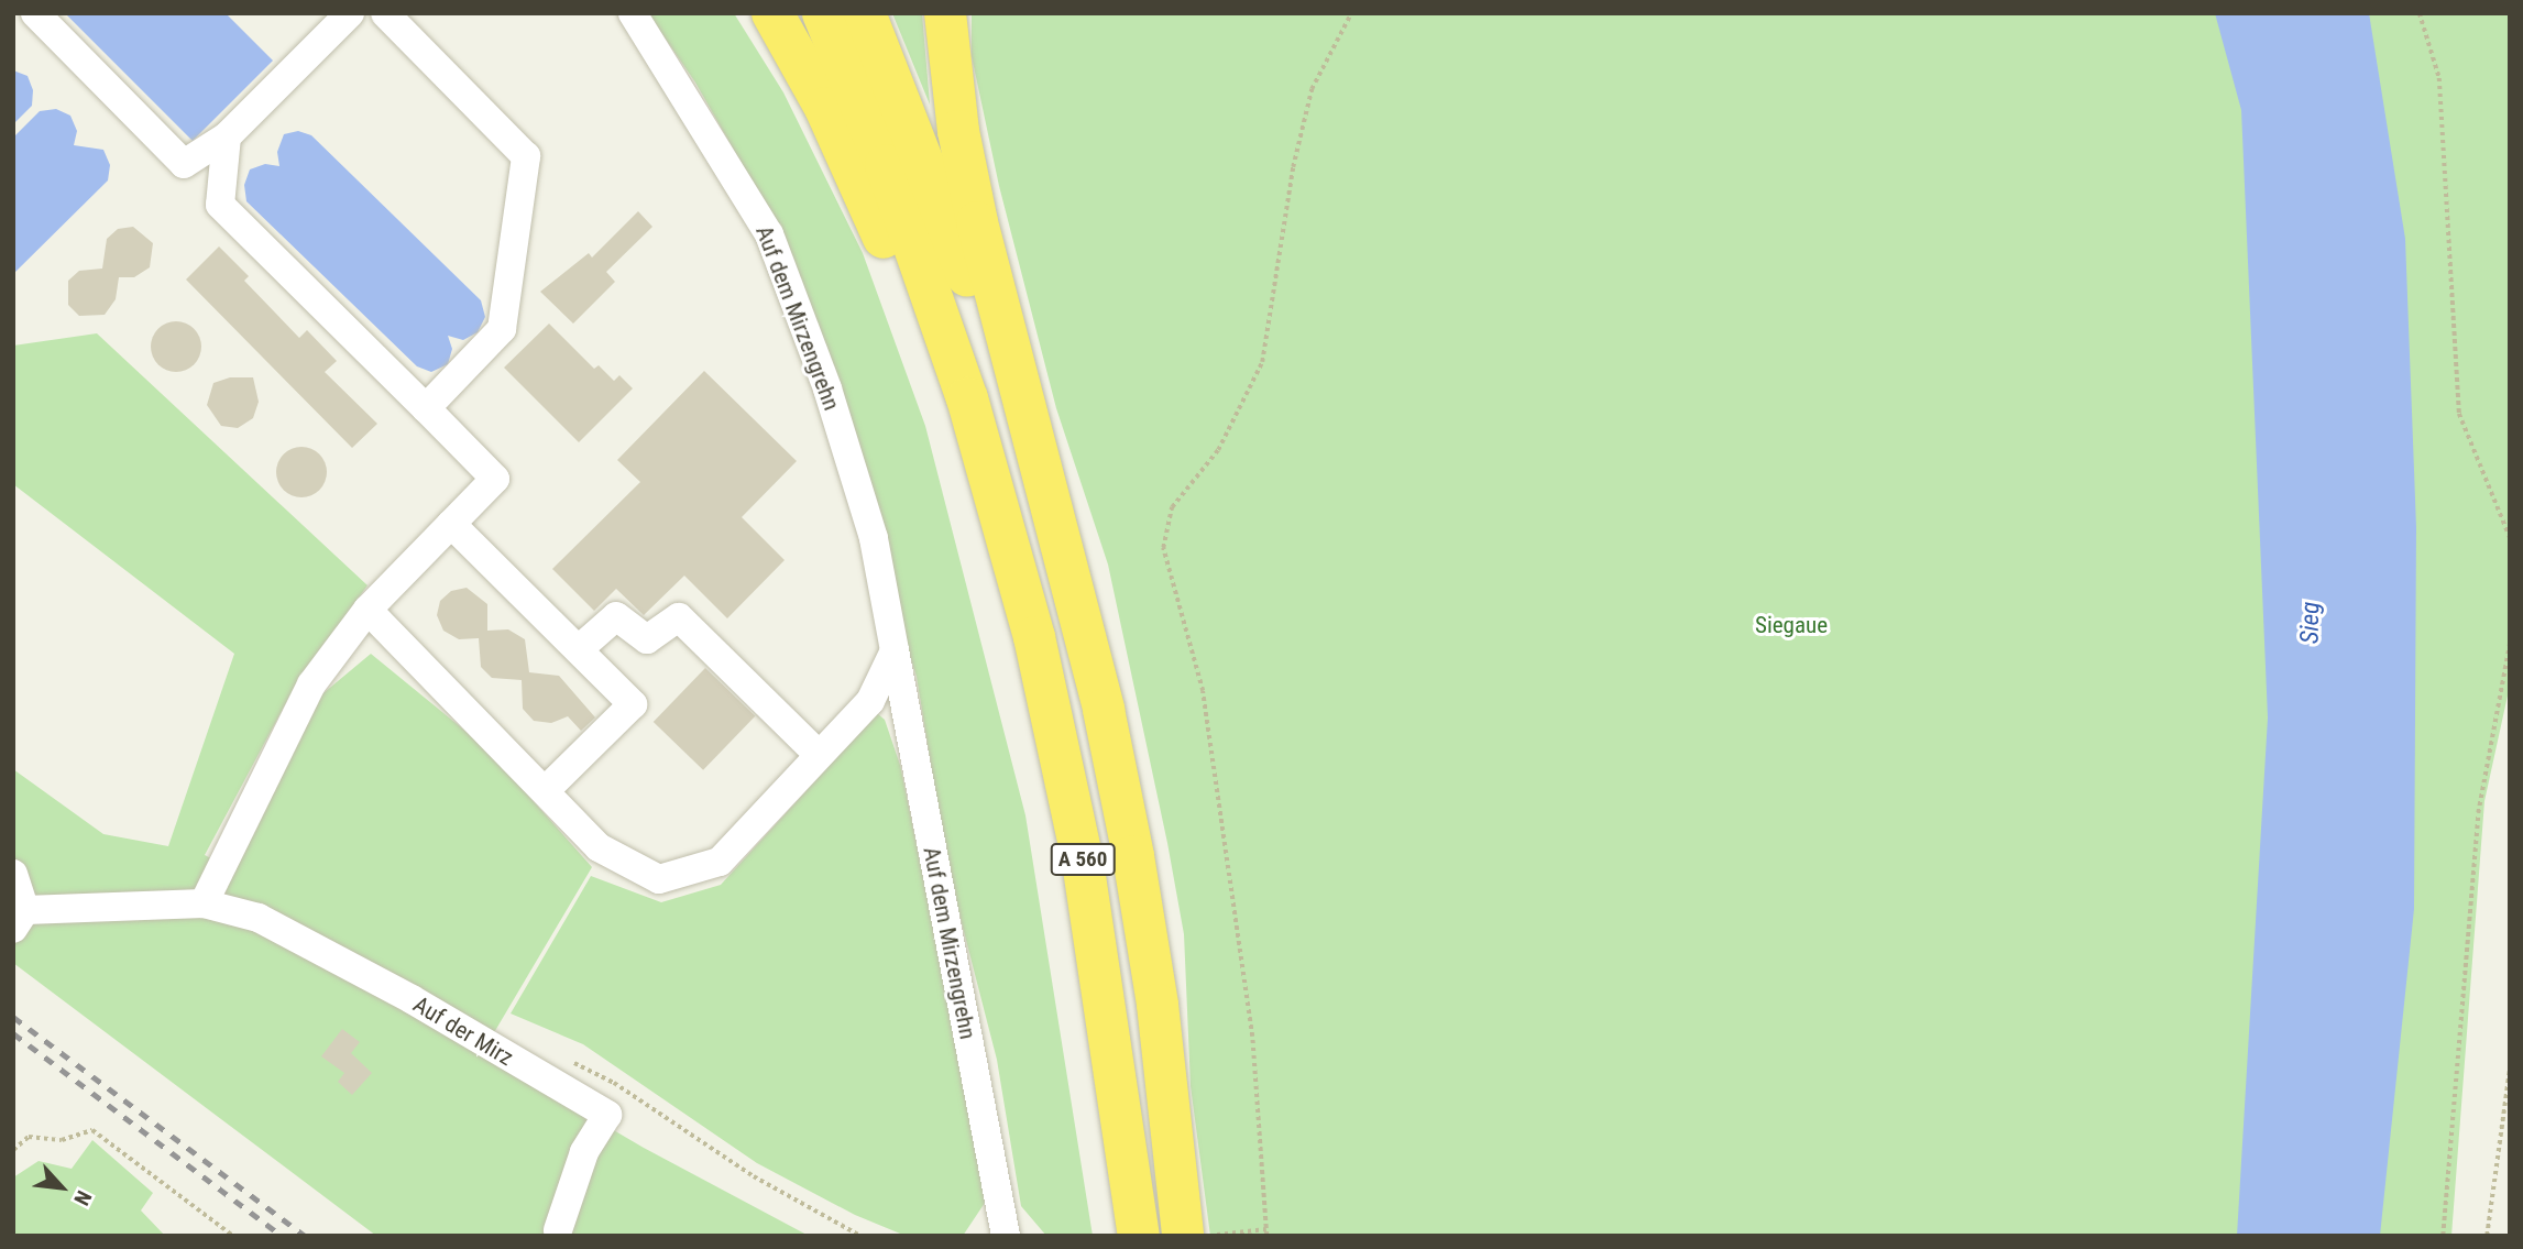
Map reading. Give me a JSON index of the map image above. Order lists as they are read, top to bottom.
{
  "streets": {
    "highway": ["A 560"],
    "street": ["Auf dem Mirzengrehn", "Auf der Mirz"]
  },
  "water": ["Sieg"],
  "parks": ["Siegaue"],
  "north": "bottom right"
}
